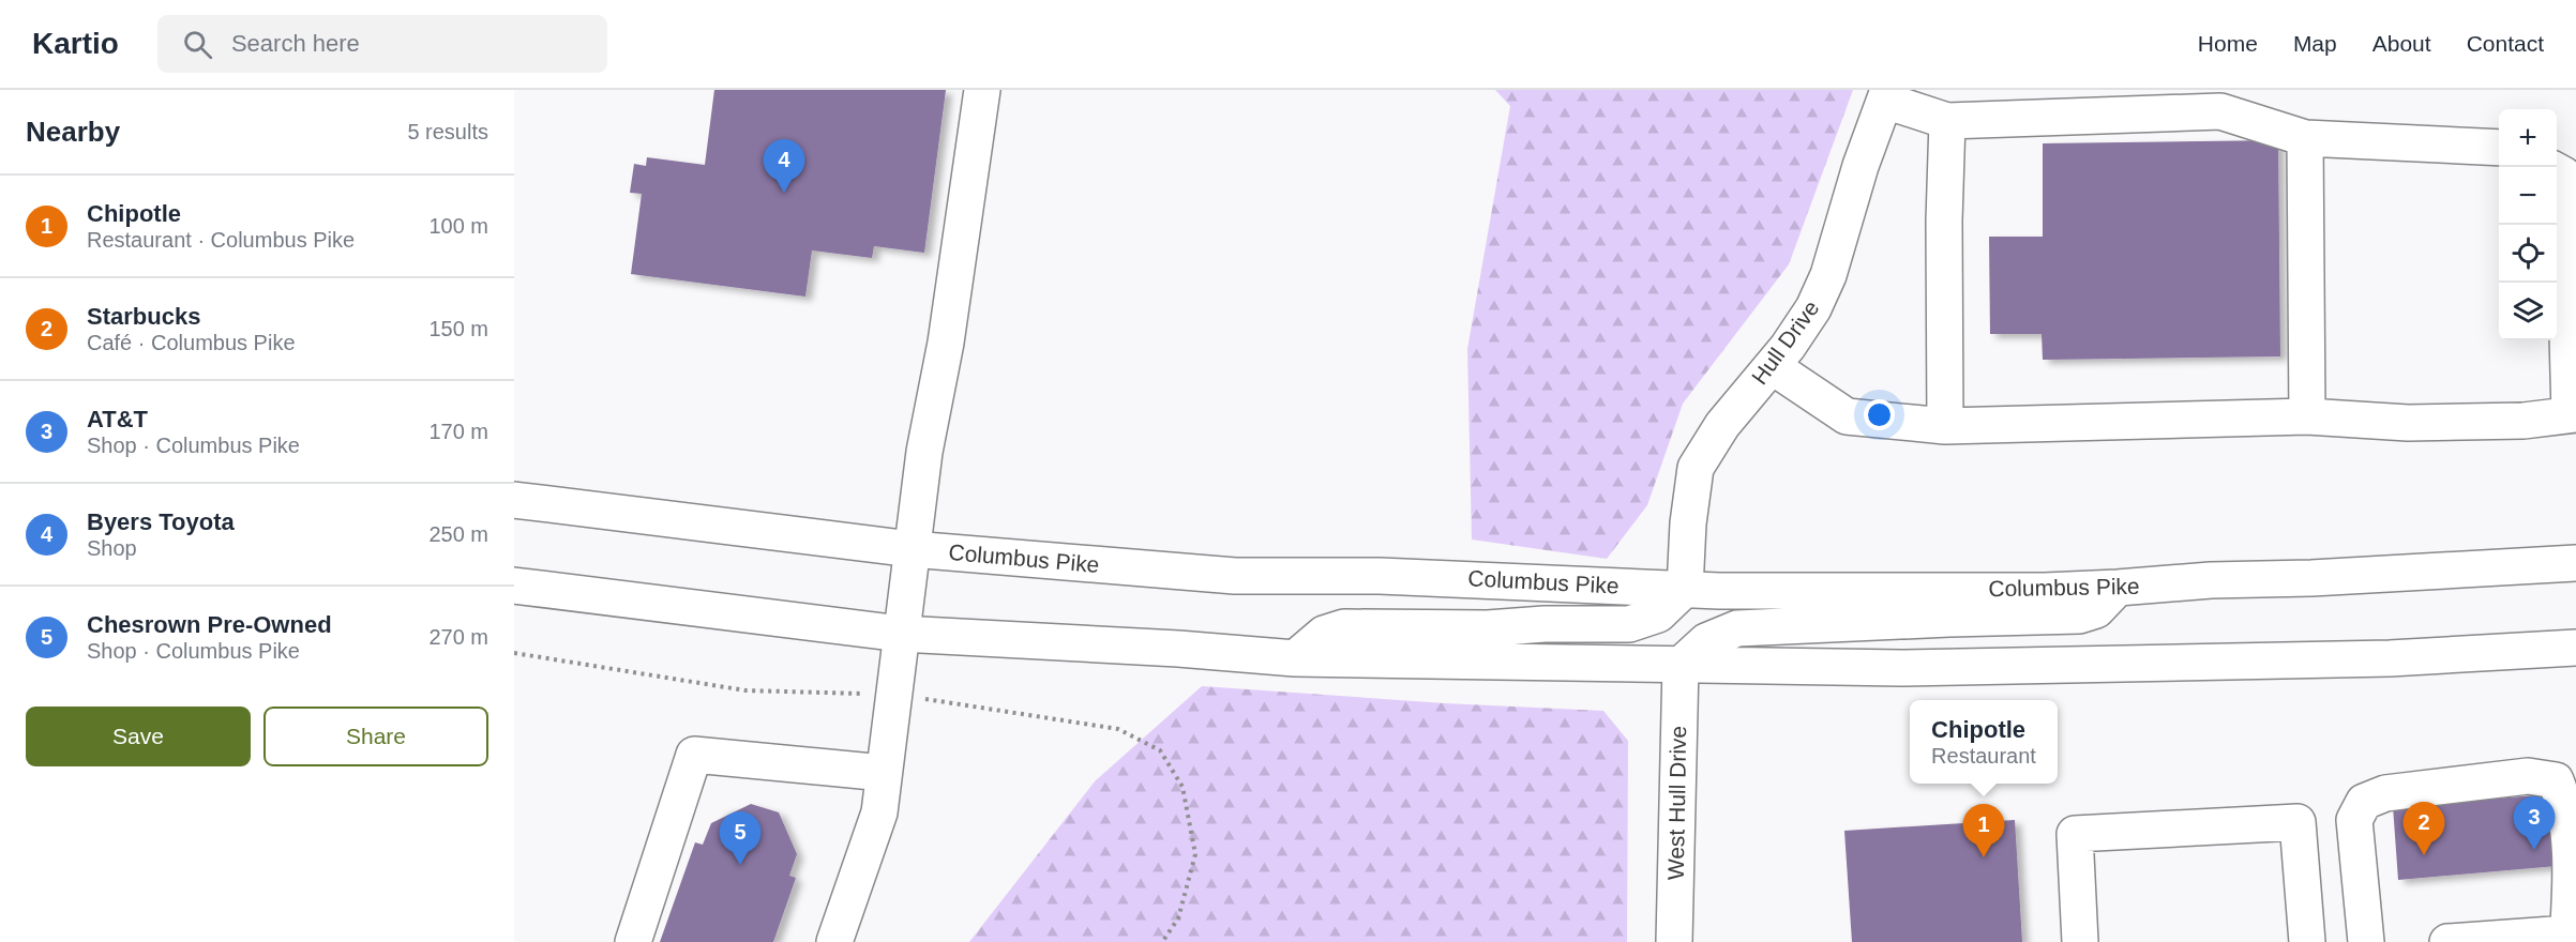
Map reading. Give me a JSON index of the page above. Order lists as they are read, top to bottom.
{
  "streets": {
    "main road": ["Hull Drive", "Columbus Pike", "West Hull Drive"]
  },
  "crossings": [
    ["Hull Drive", "Columbus Pike"]
  ],
  "page": {
    "header": "Kartio",
    "search": "Search here",
    "nav": [
      "Home",
      "Map",
      "About",
      "Contact"
    ],
    "heading": ["Nearby", "5 results"],
    "map_buttons": ["+", "−"],
    "pins": [
      "4",
      "3",
      "2",
      "1",
      "5"
    ],
    "list": [
      {
        "mark": "1",
        "name": "Chipotle",
        "note": "Restaurant · Columbus Pike",
        "value": "100 m"
      },
      {
        "mark": "2",
        "name": "Starbucks",
        "note": "Café · Columbus Pike",
        "value": "150 m"
      },
      {
        "mark": "3",
        "name": "AT&T",
        "note": "Shop · Columbus Pike",
        "value": "170 m"
      },
      {
        "mark": "4",
        "name": "Byers Toyota",
        "note": "Shop",
        "value": "250 m"
      },
      {
        "mark": "5",
        "name": "Chesrown Pre-Owned",
        "note": "Shop · Columbus Pike",
        "value": "270 m"
      }
    ],
    "buttons": ["Save", "Share"],
    "popup": ["Chipotle", "Restaurant"]
  }
}
